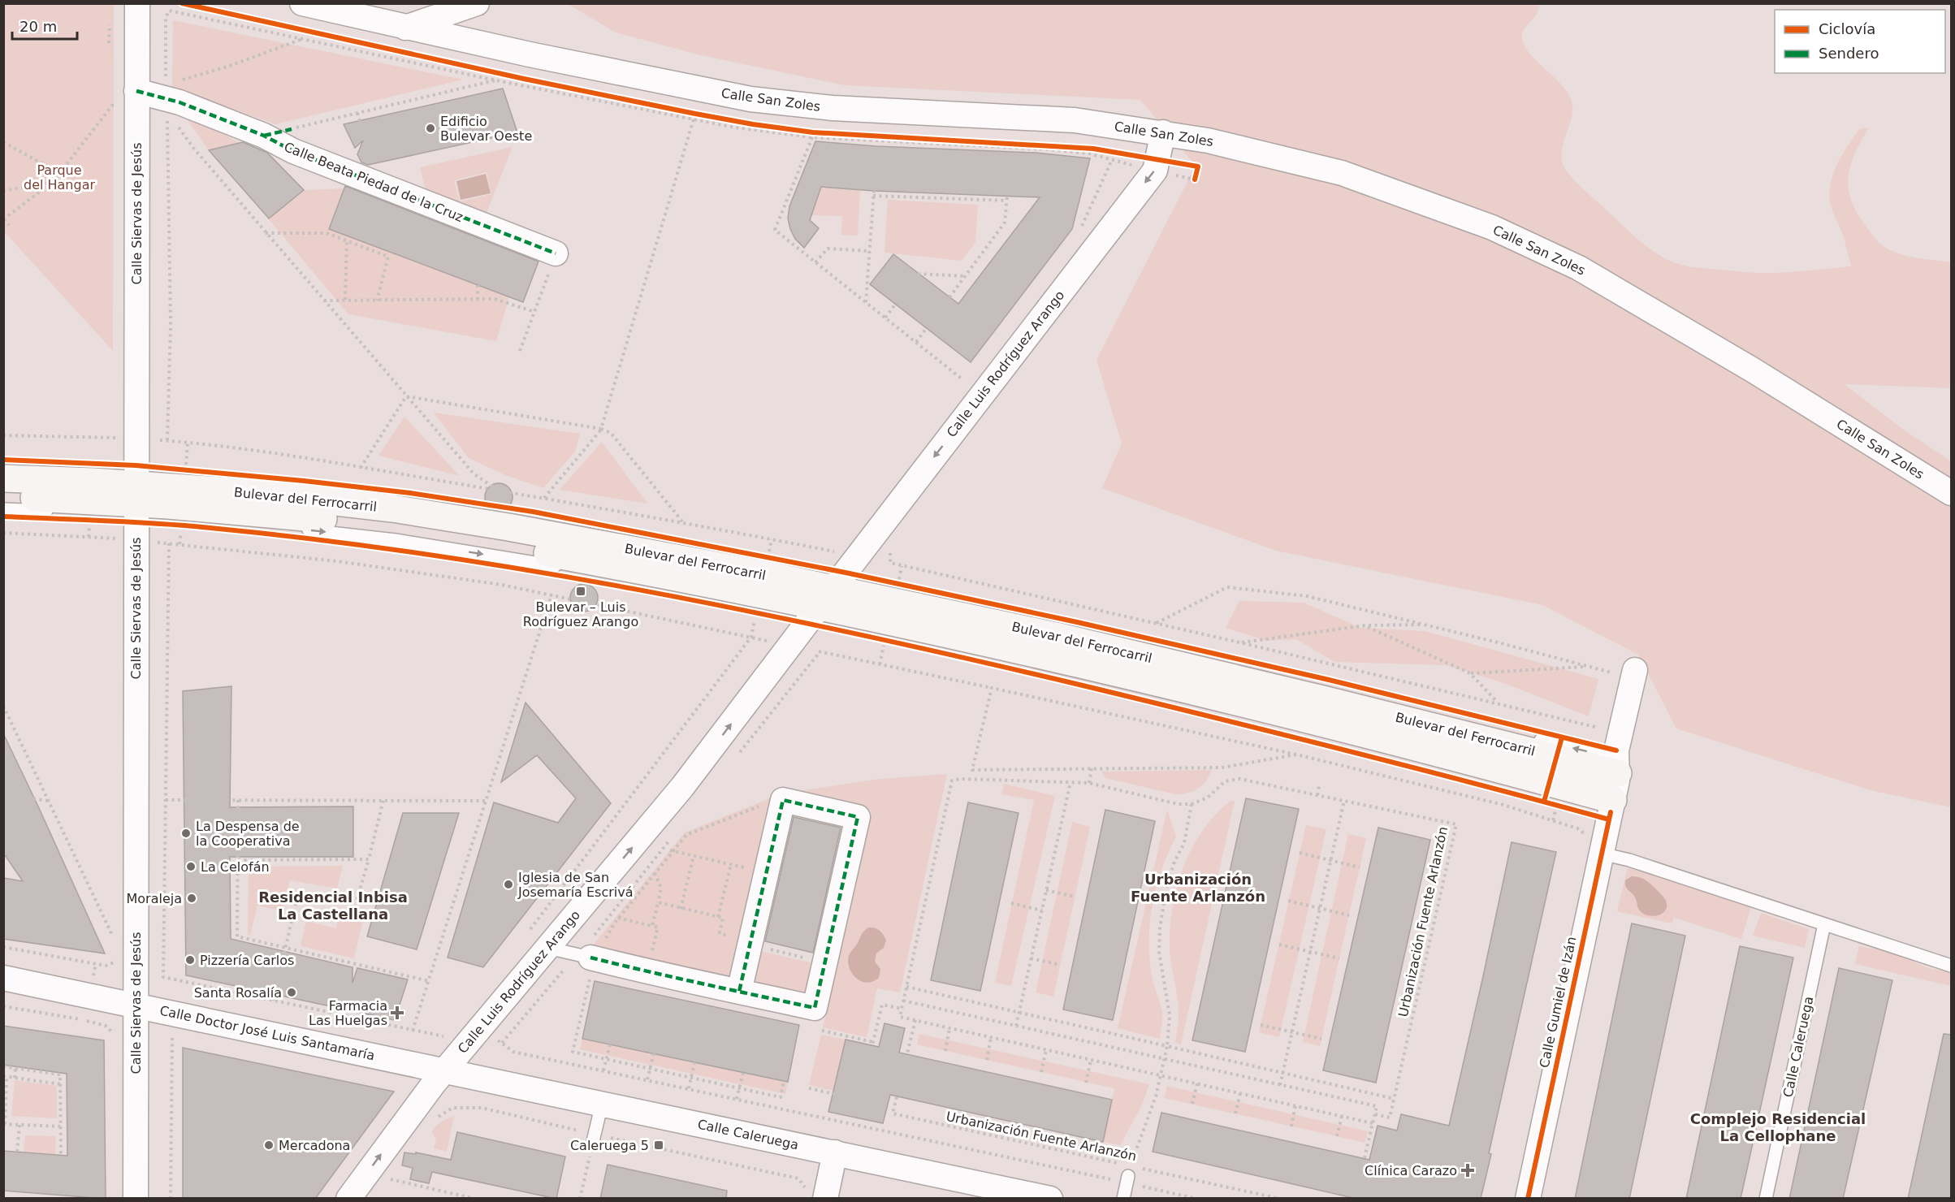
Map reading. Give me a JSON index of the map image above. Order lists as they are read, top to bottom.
{
  "streets": {
    "main road": ["Bulevar del Ferrocarril"],
    "street": [
      "Calle San Zoles",
      "Calle Beata Piedad de la Cruz",
      "Calle Siervas de Jesús",
      "Calle Luis Rodríguez Arango",
      "Calle Gumiel de Izán",
      "Calle Doctor José Luis Santamaría",
      "Calle Caleruega"
    ],
    "path": ["Urbanización Fuente Arlanzón"]
  },
  "crossings": [
    ["Calle San Zoles", "Calle Luis Rodríguez Arango"],
    ["Calle Beata Piedad de la Cruz", "Calle Siervas de Jesús"],
    ["Calle Siervas de Jesús", "Bulevar del Ferrocarril"],
    ["Calle Siervas de Jesús", "Calle Doctor José Luis Santamaría"],
    ["Calle Luis Rodríguez Arango", "Bulevar del Ferrocarril"],
    ["Calle Luis Rodríguez Arango", "Calle Doctor José Luis Santamaría"],
    ["Calle Luis Rodríguez Arango", "Calle Caleruega"],
    ["Bulevar del Ferrocarril", "Calle Gumiel de Izán"],
    ["Calle Doctor José Luis Santamaría", "Calle Caleruega"]
  ],
  "districts": ["Urbanización Fuente Arlanzón", "Residencial Inbisa La Castellana", "Complejo Residencial La Cellophane"],
  "parks": ["Parque del Hangar"],
  "places": {
    "other": [
      "Edificio Bulevar Oeste",
      "La Despensa de la Cooperativa",
      "La Celofán",
      "Iglesia de San Josemaría Escrivá",
      "Moraleja",
      "Pizzería Carlos",
      "Santa Rosalía",
      "Mercadona"
    ],
    "transit": ["Bulevar – Luis Rodríguez Arango", "Caleruega 5"],
    "health": ["Farmacia Las Huelgas", "Clínica Carazo"]
  },
  "legend": ["Ciclovía", "Sendero"],
  "scale_bar": "20 m"
}
